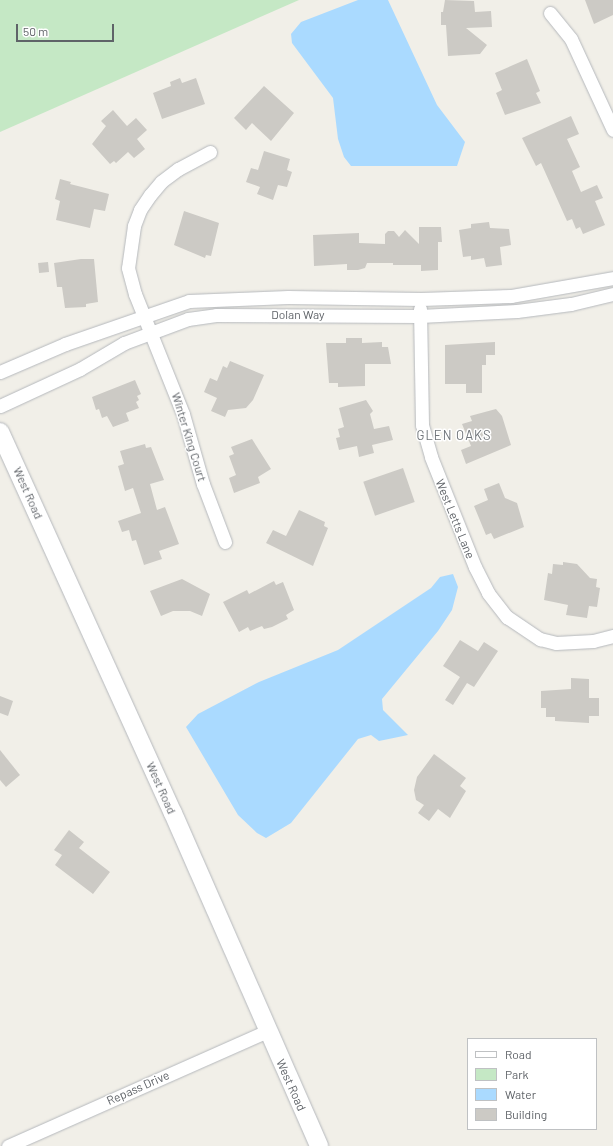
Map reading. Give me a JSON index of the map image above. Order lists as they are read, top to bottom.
{
  "streets": {
    "street": [
      "Dolan Way",
      "Winter King Court",
      "West Road",
      "West Letts Lane",
      "Repass Drive"
    ]
  },
  "crossings": [
    ["Dolan Way", "Winter King Court"],
    ["Dolan Way", "West Letts Lane"],
    ["West Road", "Repass Drive"]
  ],
  "districts": ["GLEN OAKS"],
  "legend": [
    "Road",
    "Park",
    "Water",
    "Building"
  ],
  "scale_bar": "50 m"
}
